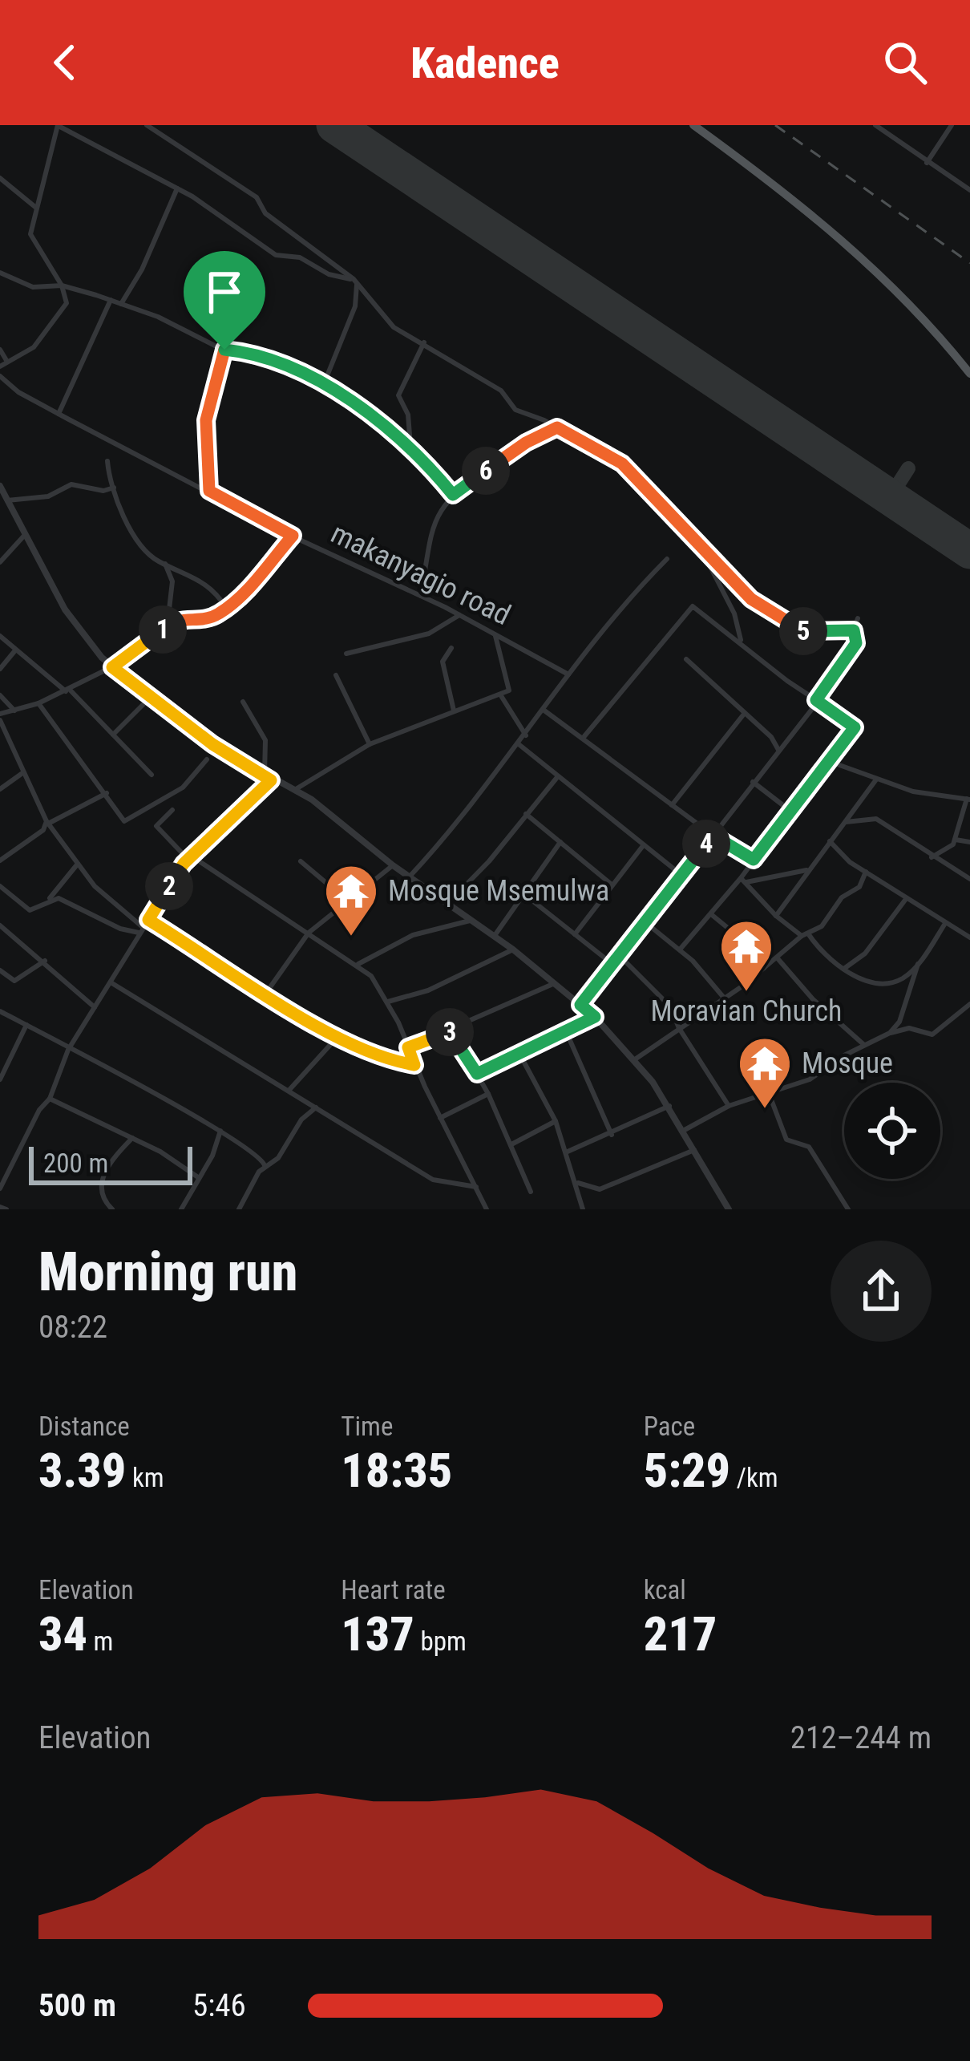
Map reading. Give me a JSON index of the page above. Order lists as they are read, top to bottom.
{
  "streets": {
    "street": ["makanyagio road"]
  },
  "places": {
    "temple": ["Mosque Msemulwa", "Moravian Church", "Mosque"]
  },
  "scale_bar": "200 m",
  "page": {
    "header": "Kadence",
    "pins": [
      "6",
      "1",
      "5",
      "4",
      "2",
      "3"
    ],
    "scale": "200 m",
    "heading": ["Morning run", "08:22"],
    "stats": [
      ["Distance", "3.39 km"],
      ["Time", "18:35"],
      ["Pace", "5:29 /km"],
      ["Elevation", "34 m"],
      ["Heart rate", "137 bpm"],
      ["kcal", "217"]
    ],
    "chart": ["Elevation", "212–244 m"],
    "list": [
      {
        "name": "500 m",
        "note": "5:46"
      }
    ]
  }
}
